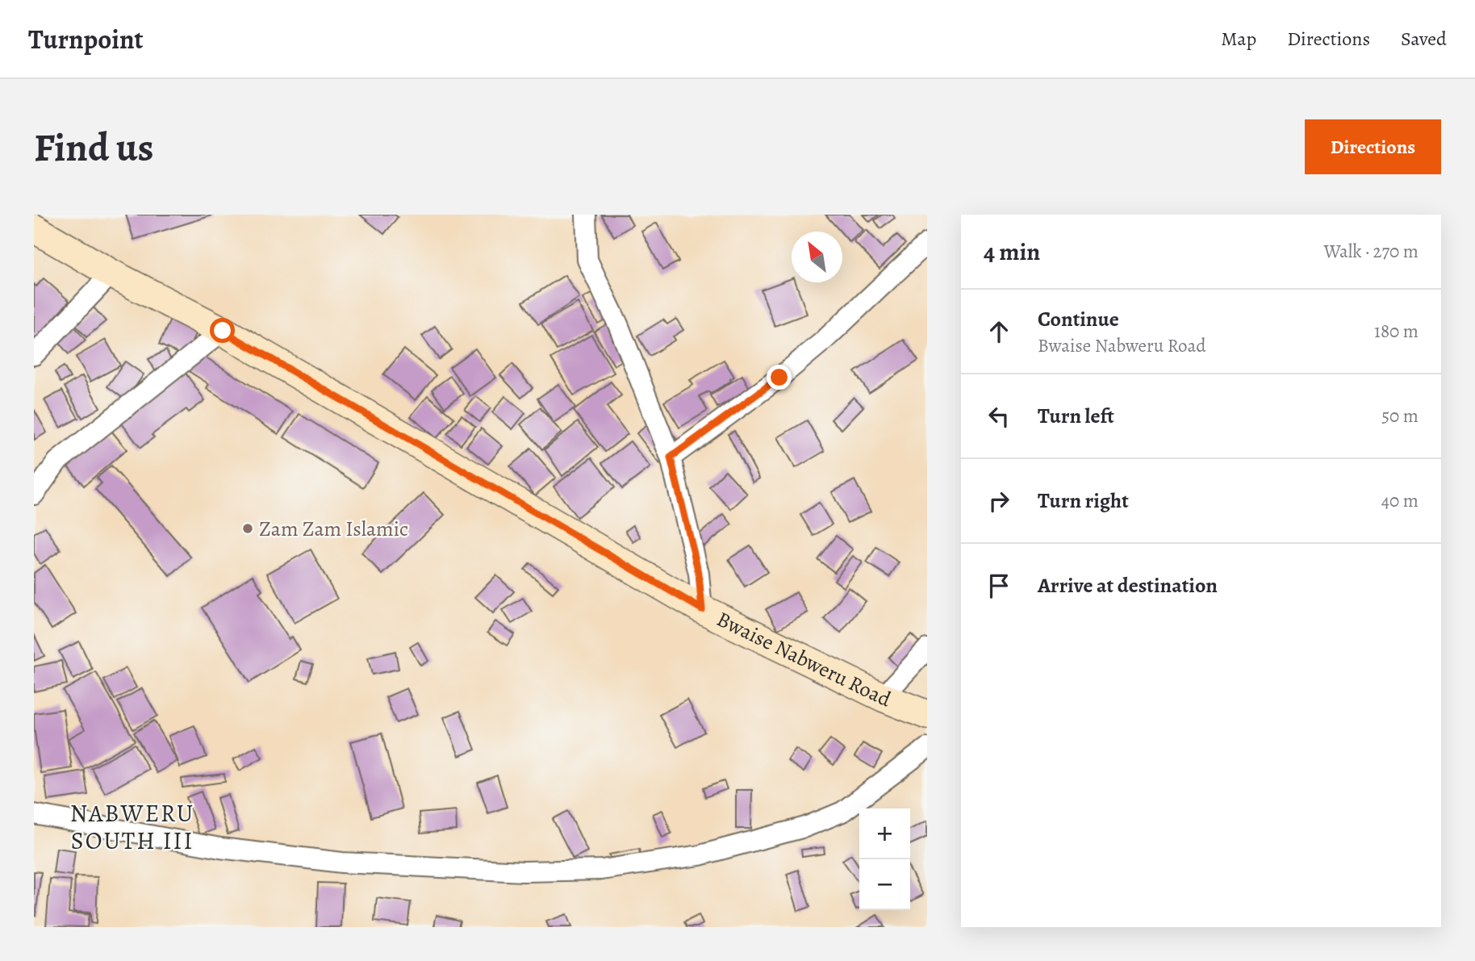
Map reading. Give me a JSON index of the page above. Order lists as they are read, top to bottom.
{
  "streets": {
    "main road": ["Bwaise Nabweru Road"]
  },
  "districts": ["NABWERU SOUTH III"],
  "places": ["Zam Zam Islamic"],
  "north": "top left",
  "page": {
    "header": "Turnpoint",
    "nav": ["Map", "Directions", "Saved"],
    "buttons": "Directions",
    "title": "Find us",
    "heading": ["4 min", "Walk · 270 m"],
    "list": [
      ["Continue", "Bwaise Nabweru Road", "180 m"],
      ["Turn left", "50 m"],
      ["Turn right", "40 m"],
      "Arrive at destination"
    ],
    "map_buttons": ["+", "−"]
  }
}
